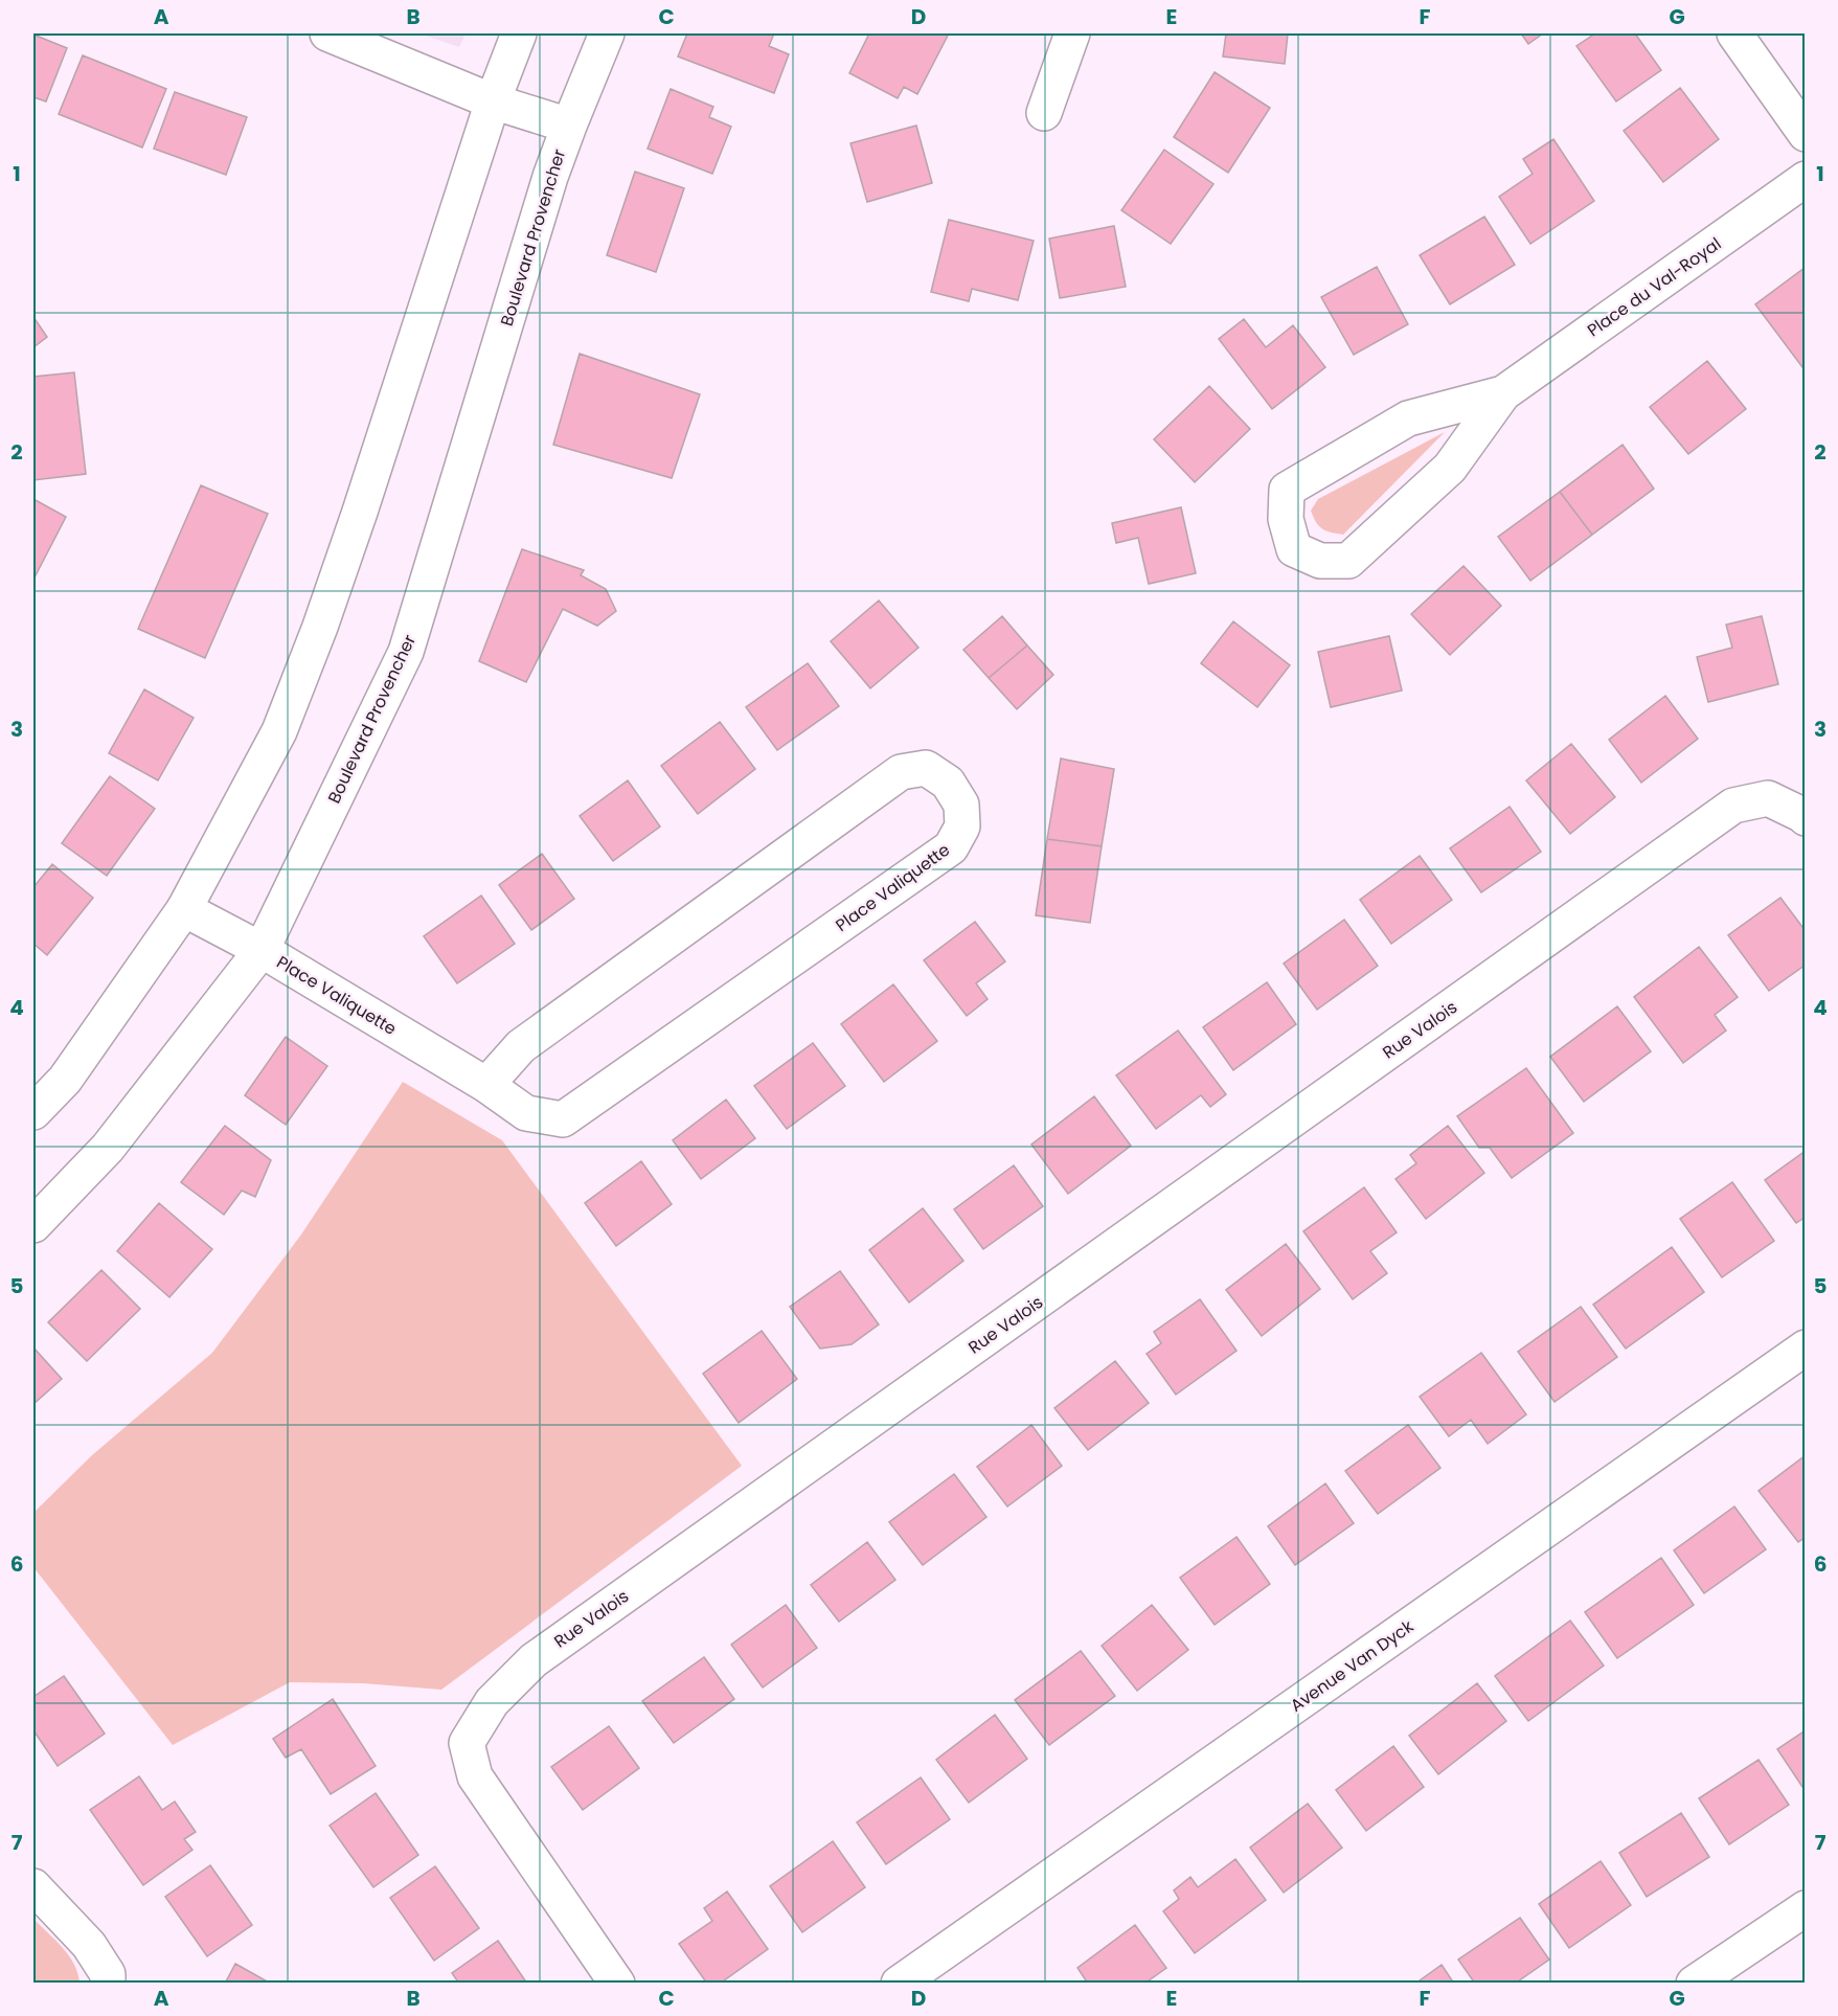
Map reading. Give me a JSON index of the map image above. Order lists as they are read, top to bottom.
{
  "streets": {
    "street": [
      "Boulevard Provencher",
      "Place du Val-Royal",
      "Place Valiquette",
      "Rue Valois",
      "Avenue Van Dyck"
    ]
  },
  "crossings": [
    ["Boulevard Provencher", "Place Valiquette"]
  ],
  "grid": {
    "columns": [
      "A",
      "B",
      "C",
      "D",
      "E",
      "F",
      "G"
    ],
    "rows": [
      "1",
      "2",
      "3",
      "4",
      "5",
      "6",
      "7"
    ]
  }
}
